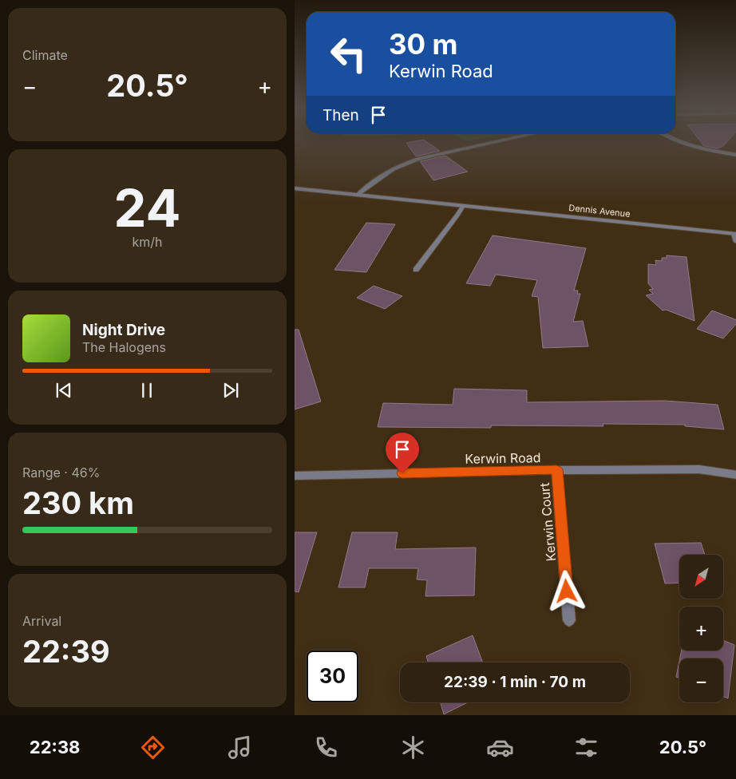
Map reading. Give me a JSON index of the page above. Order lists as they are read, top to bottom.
{
  "streets": {
    "street": ["Dennis Avenue", "Kerwin Road", "Kerwin Court"]
  },
  "crossings": [
    ["Kerwin Road", "Kerwin Court"]
  ],
  "north": "bottom left",
  "page": {
    "tile": [
      "Climate",
      ["24", "km/h"],
      ["Range · 46%", "230 km"],
      ["Arrival", "22:39"]
    ],
    "turn": ["30 m", "Kerwin Road"],
    "heat": ["−", "20.5°", "+"],
    "then": "Then",
    "song": ["Night Drive", "The Halogens"],
    "map_buttons": ["+", "−"],
    "limit": "30",
    "trip": "22:39 · 1 min · 70 m",
    "tabs": ["22:38", "20.5°"]
  }
}
